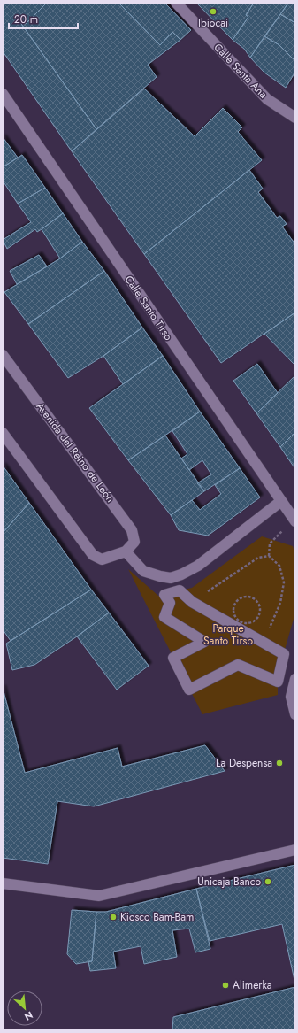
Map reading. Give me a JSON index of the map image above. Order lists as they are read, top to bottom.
{
  "streets": {
    "street": ["Calle Santa Ana", "Calle Santo Tirso", "Avenida del Reino de León"]
  },
  "parks": ["Parque Santo Tirso"],
  "places": [
    "Ibiocai",
    "La Despensa",
    "Unicaja Banco",
    "Kiosco Bam-Bam",
    "Alimerka"
  ],
  "scale_bar": "20 m",
  "north": "bottom right"
}
